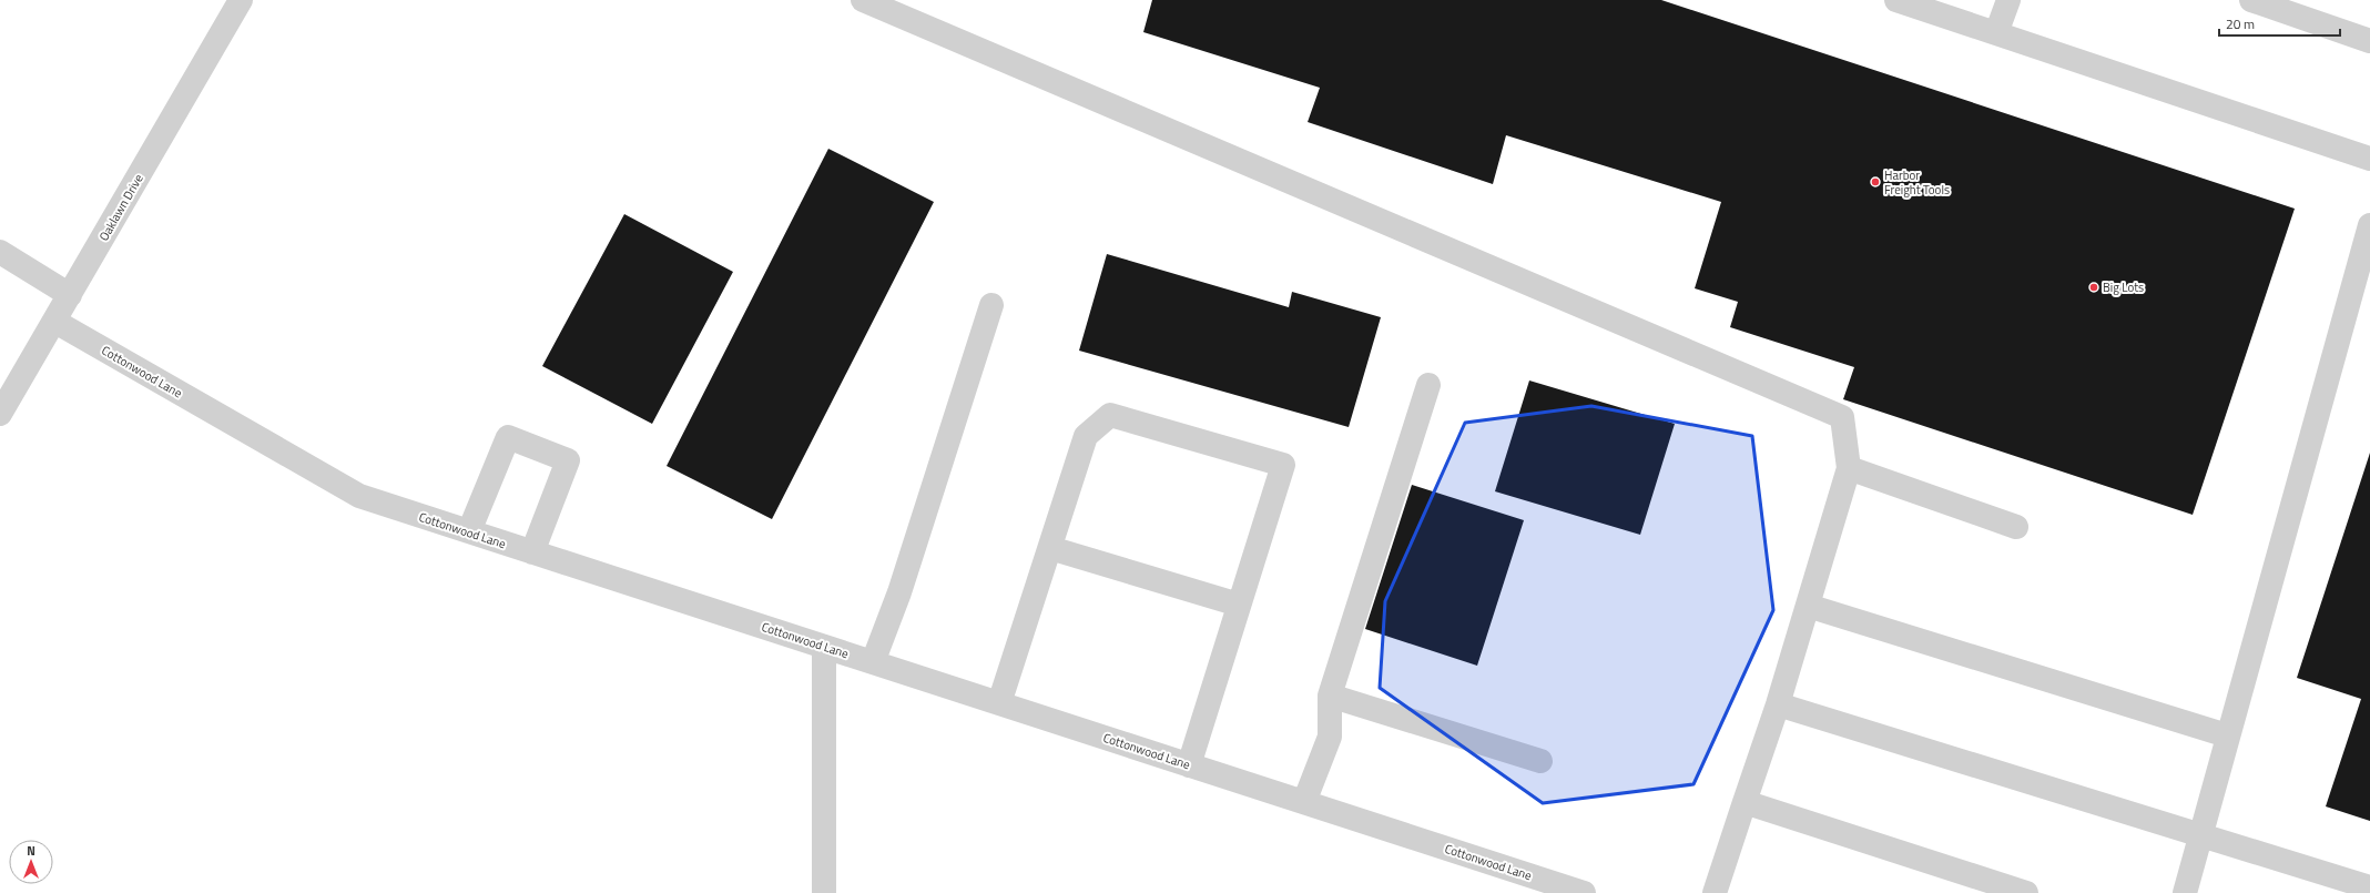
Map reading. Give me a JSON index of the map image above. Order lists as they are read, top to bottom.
{
  "streets": {
    "street": ["Oaklawn Drive", "Cottonwood Lane"]
  },
  "crossings": [
    ["Oaklawn Drive", "Cottonwood Lane"]
  ],
  "places": ["Harbor Freight Tools", "Big Lots"],
  "scale_bar": "20 m",
  "north": "top"
}
